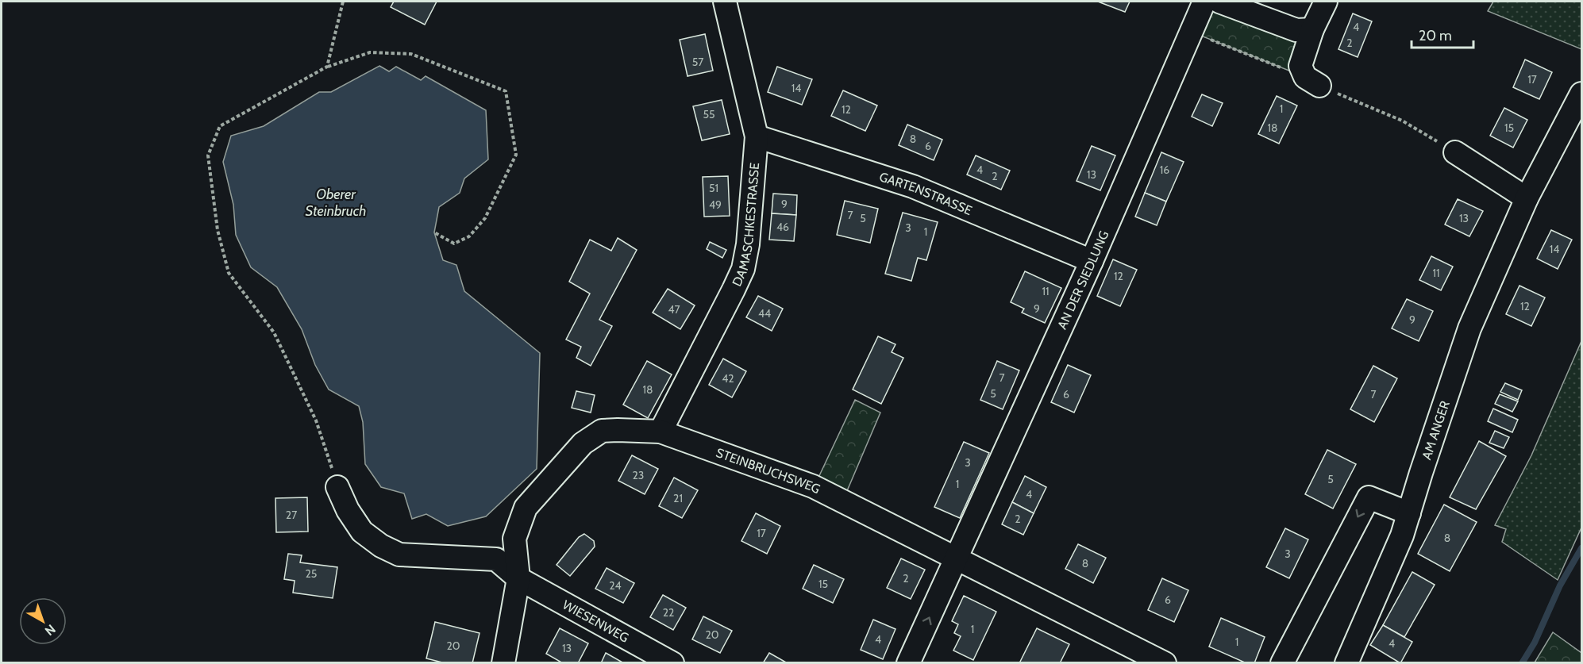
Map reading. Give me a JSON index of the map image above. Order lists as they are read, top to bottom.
{
  "streets": {
    "street": [
      "GARTENSTRASSE",
      "DAMASCHKESTRASSE",
      "AN DER SIEDLUNG",
      "AM ANGER",
      "STEINBRUCHSWEG",
      "WIESENWEG"
    ]
  },
  "crossings": [
    ["GARTENSTRASSE", "DAMASCHKESTRASSE"],
    ["GARTENSTRASSE", "AN DER SIEDLUNG"],
    ["DAMASCHKESTRASSE", "STEINBRUCHSWEG"],
    ["AN DER SIEDLUNG", "STEINBRUCHSWEG"],
    ["STEINBRUCHSWEG", "WIESENWEG"]
  ],
  "water": ["Oberer Steinbruch"],
  "house_numbers": [
    "4",
    "2",
    "57",
    "17",
    "14",
    "1",
    "12",
    "55",
    "18",
    "15",
    "8",
    "6",
    "4",
    "16",
    "13",
    "2",
    "51",
    "9",
    "49",
    "7",
    "5",
    "13",
    "46",
    "3",
    "1",
    "14",
    "11",
    "12",
    "11",
    "12",
    "9",
    "47",
    "44",
    "9",
    "7",
    "42",
    "18",
    "5",
    "6",
    "7",
    "3",
    "23",
    "5",
    "1",
    "4",
    "21",
    "27",
    "2",
    "17",
    "8",
    "3",
    "8",
    "25",
    "2",
    "15",
    "24",
    "6",
    "22",
    "1",
    "20",
    "4",
    "1",
    "4",
    "20",
    "13"
  ],
  "scale_bar": "20 m",
  "north": "bottom right"
}
